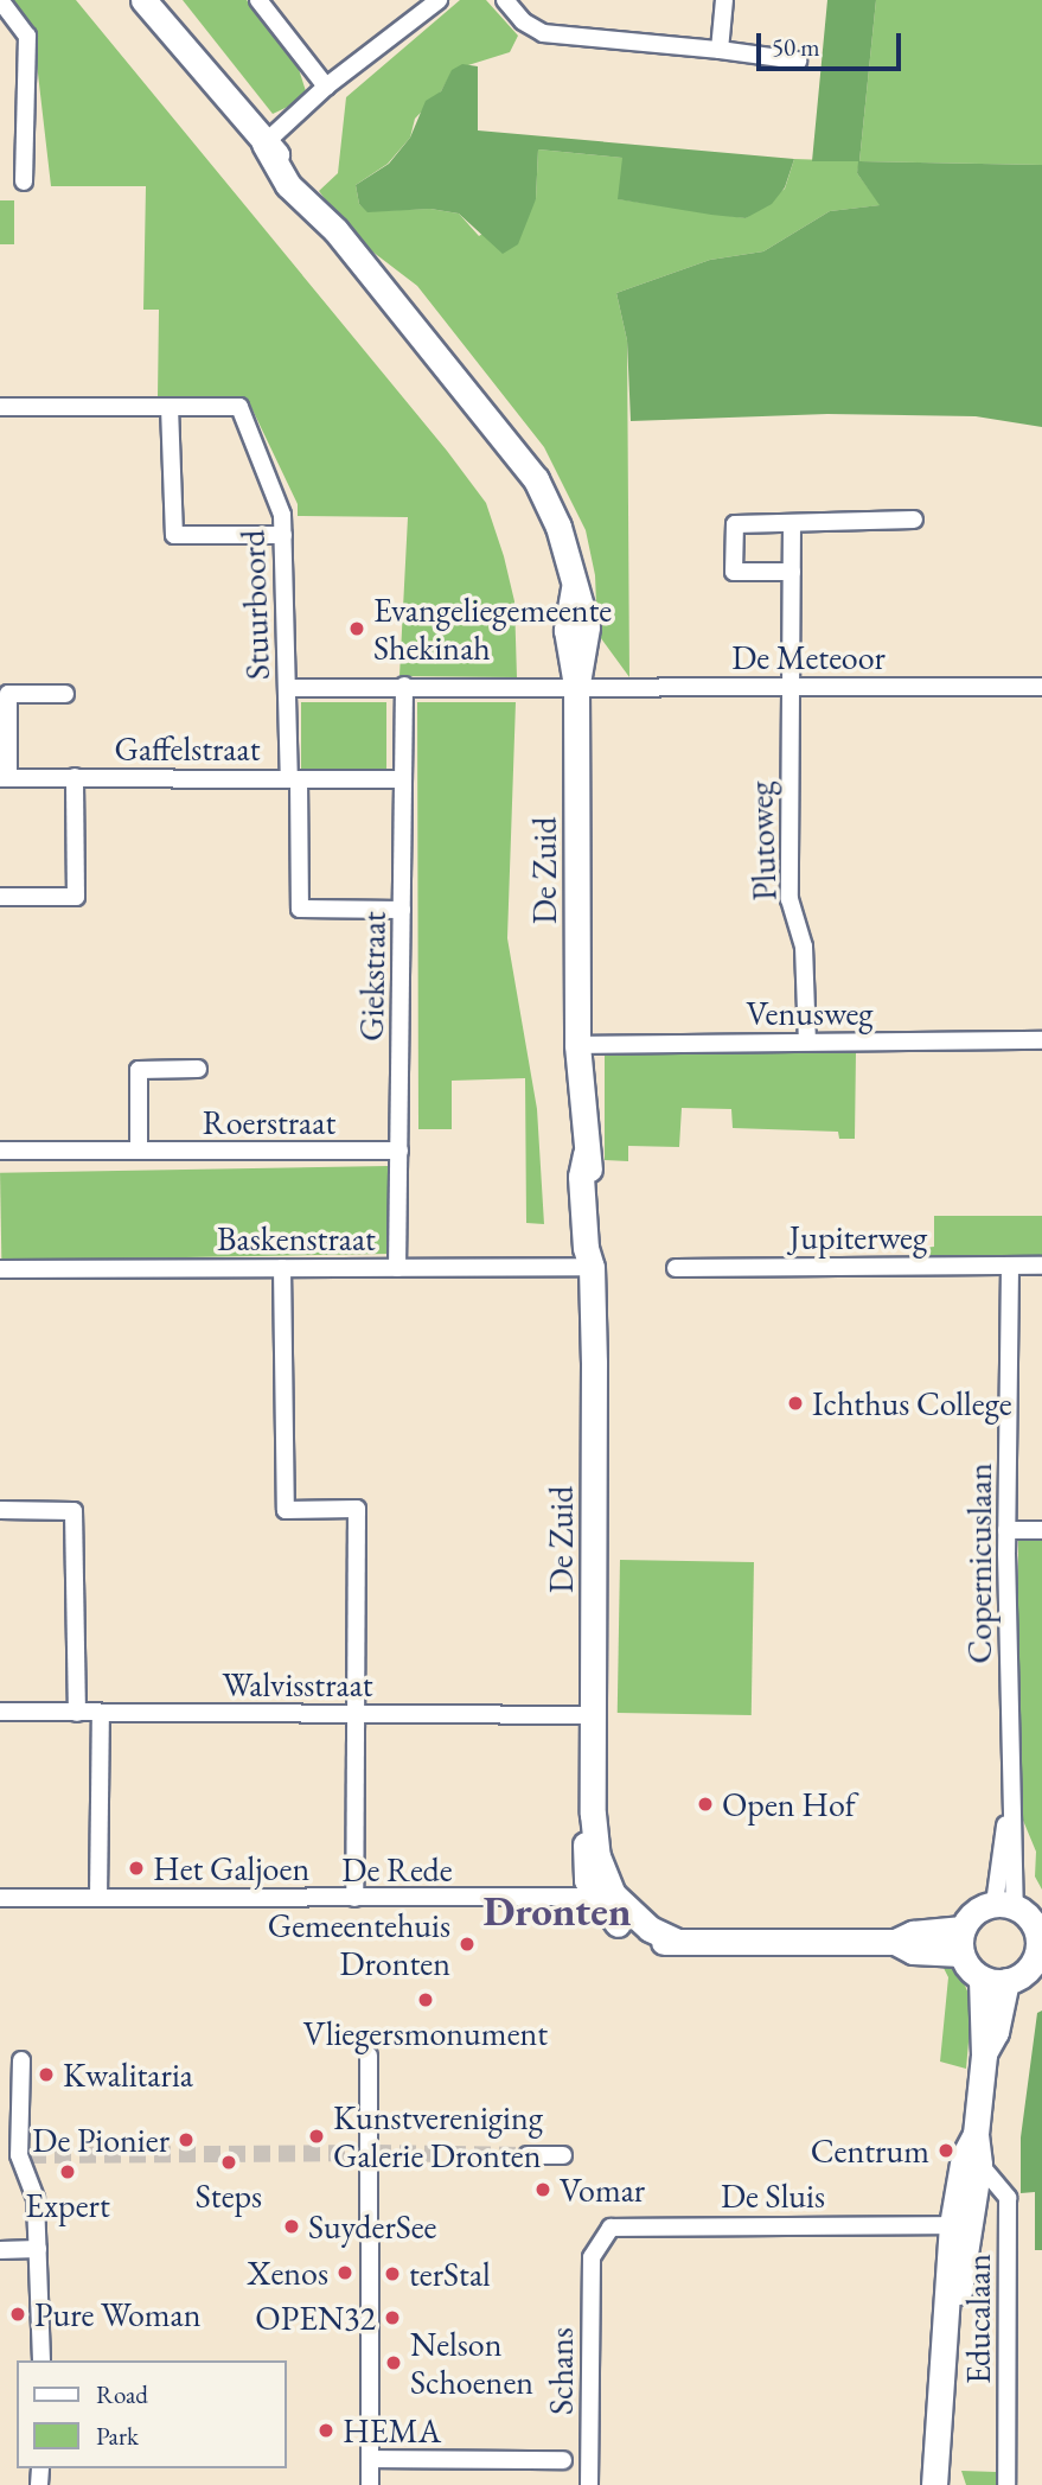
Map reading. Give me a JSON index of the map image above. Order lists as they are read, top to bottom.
{
  "streets": {
    "street": [
      "Stuurboord",
      "De Meteoor",
      "Gaffelstraat",
      "Plutoweg",
      "De Zuid",
      "Giekstraat",
      "Venusweg",
      "Roerstraat",
      "Jupiterweg",
      "Baskenstraat",
      "Copernicuslaan",
      "Walvisstraat",
      "De Rede",
      "De Sluis",
      "Educalaan",
      "Schans"
    ]
  },
  "crossings": [
    ["Stuurboord", "Gaffelstraat"],
    ["De Meteoor", "Plutoweg"],
    ["De Meteoor", "De Zuid"],
    ["De Meteoor", "Giekstraat"],
    ["Gaffelstraat", "Giekstraat"],
    ["Plutoweg", "Venusweg"],
    ["De Zuid", "Venusweg"],
    ["De Zuid", "Baskenstraat"],
    ["De Zuid", "Copernicuslaan"],
    ["De Zuid", "Walvisstraat"],
    ["De Zuid", "De Rede"],
    ["Giekstraat", "Roerstraat"],
    ["Giekstraat", "Baskenstraat"],
    ["Jupiterweg", "Copernicuslaan"],
    ["De Sluis", "Schans"]
  ],
  "districts": ["Dronten"],
  "places": [
    "Evangeliegemeente Shekinah",
    "Ichthus College",
    "Open Hof",
    "Het Galjoen",
    "Gemeentehuis Dronten",
    "Vliegersmonument",
    "Kwalitaria",
    "Kunstvereniging Galerie Dronten",
    "De Pionier",
    "Centrum",
    "Steps",
    "Expert",
    "Vomar",
    "SuyderSee",
    "Xenos",
    "terStal",
    "Pure Woman",
    "OPEN32",
    "Nelson Schoenen",
    "HEMA"
  ],
  "legend": ["Road", "Park"],
  "scale_bar": "50 m"
}
